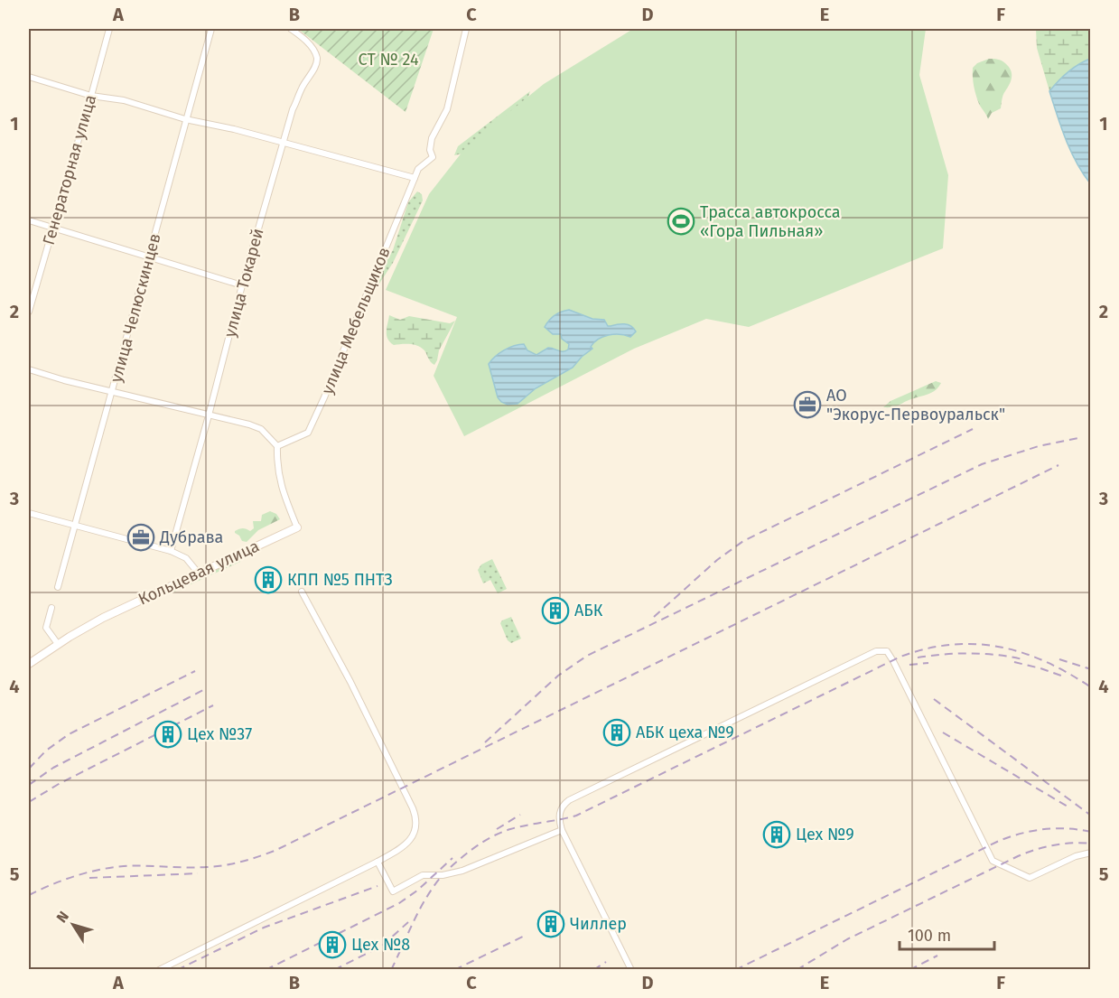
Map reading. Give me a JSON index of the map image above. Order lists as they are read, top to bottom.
{
  "streets": {
    "street": [
      "Генераторная улица",
      "улица Токарей",
      "улица Челюскинцев",
      "улица Мебельщиков",
      "Кольцевая улица"
    ]
  },
  "crossings": [
    ["улица Мебельщиков", "Кольцевая улица"]
  ],
  "parks": ["СТ № 24"],
  "places": {
    "sports": ["Трасса автокросса «Гора Пильная»"],
    "office": ["АО \"Экорус-Первоуральск\"", "Дубрава"],
    "building": [
      "КПП №5 ПНТЗ",
      "АБК",
      "АБК цеха №9",
      "Цех №37",
      "Цех №9",
      "Чиллер",
      "Цех №8"
    ]
  },
  "scale_bar": "100 m",
  "north": "top left",
  "grid": {
    "columns": [
      "A",
      "B",
      "C",
      "D",
      "E",
      "F"
    ],
    "rows": [
      "1",
      "2",
      "3",
      "4",
      "5"
    ]
  }
}
